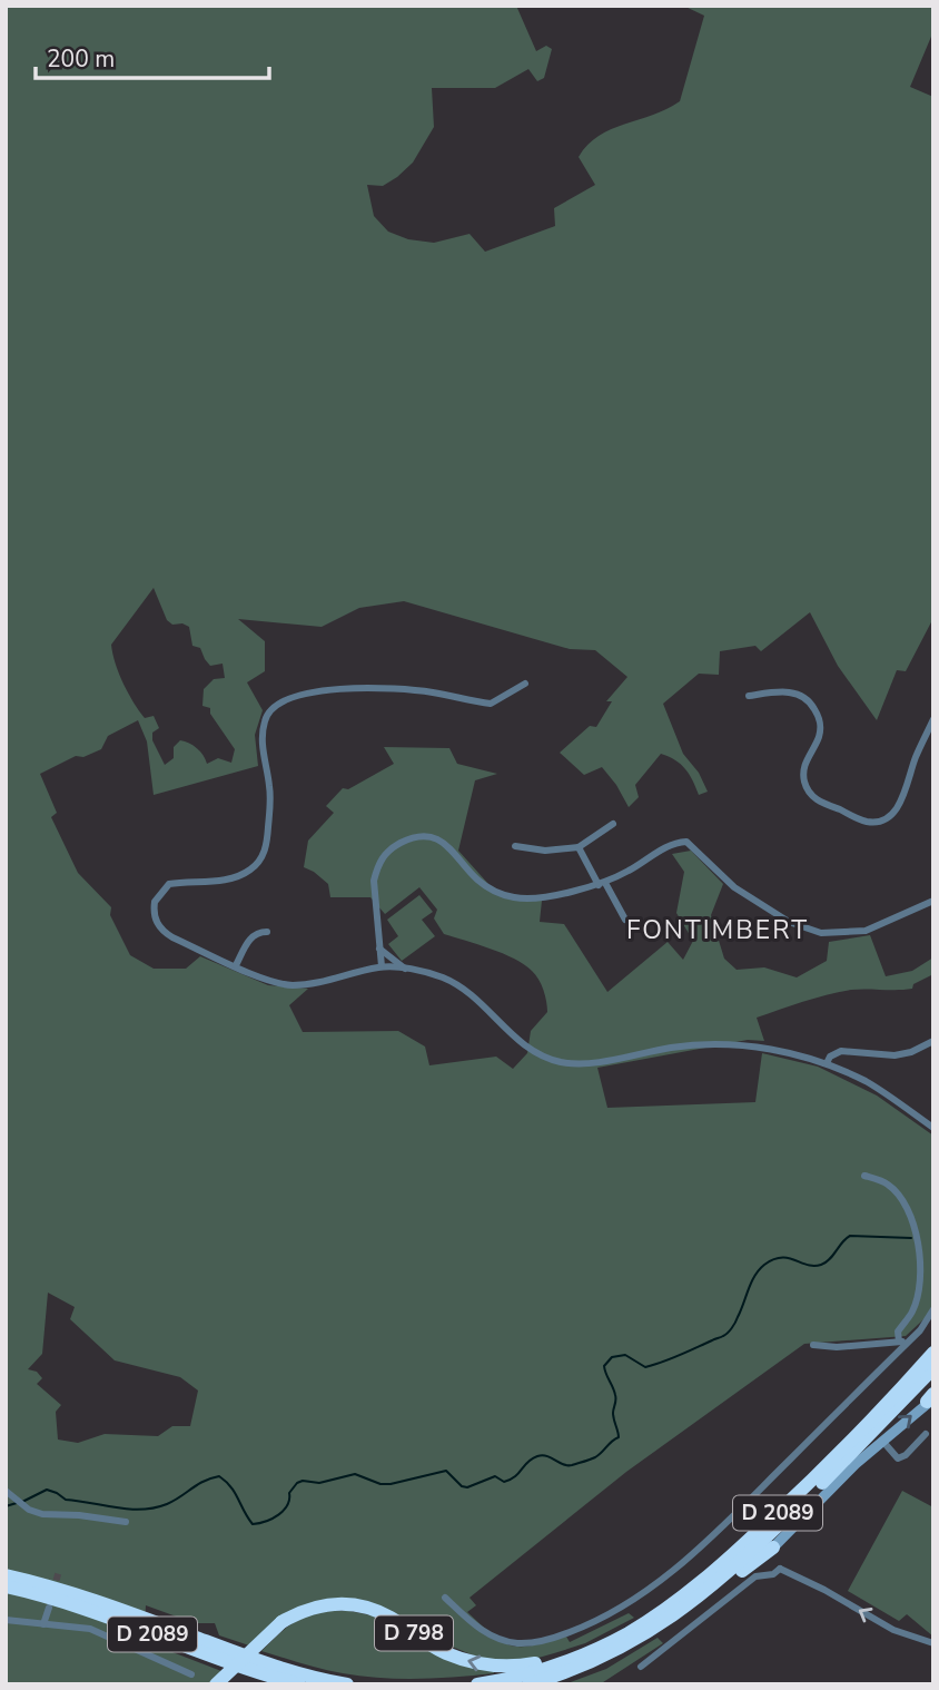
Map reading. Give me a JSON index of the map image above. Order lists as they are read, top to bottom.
{
  "streets": {
    "highway": ["D 2089", "D 798"]
  },
  "crossings": [
    ["D 2089", "D 798"]
  ],
  "districts": ["FONTIMBERT"],
  "scale_bar": "200 m"
}
